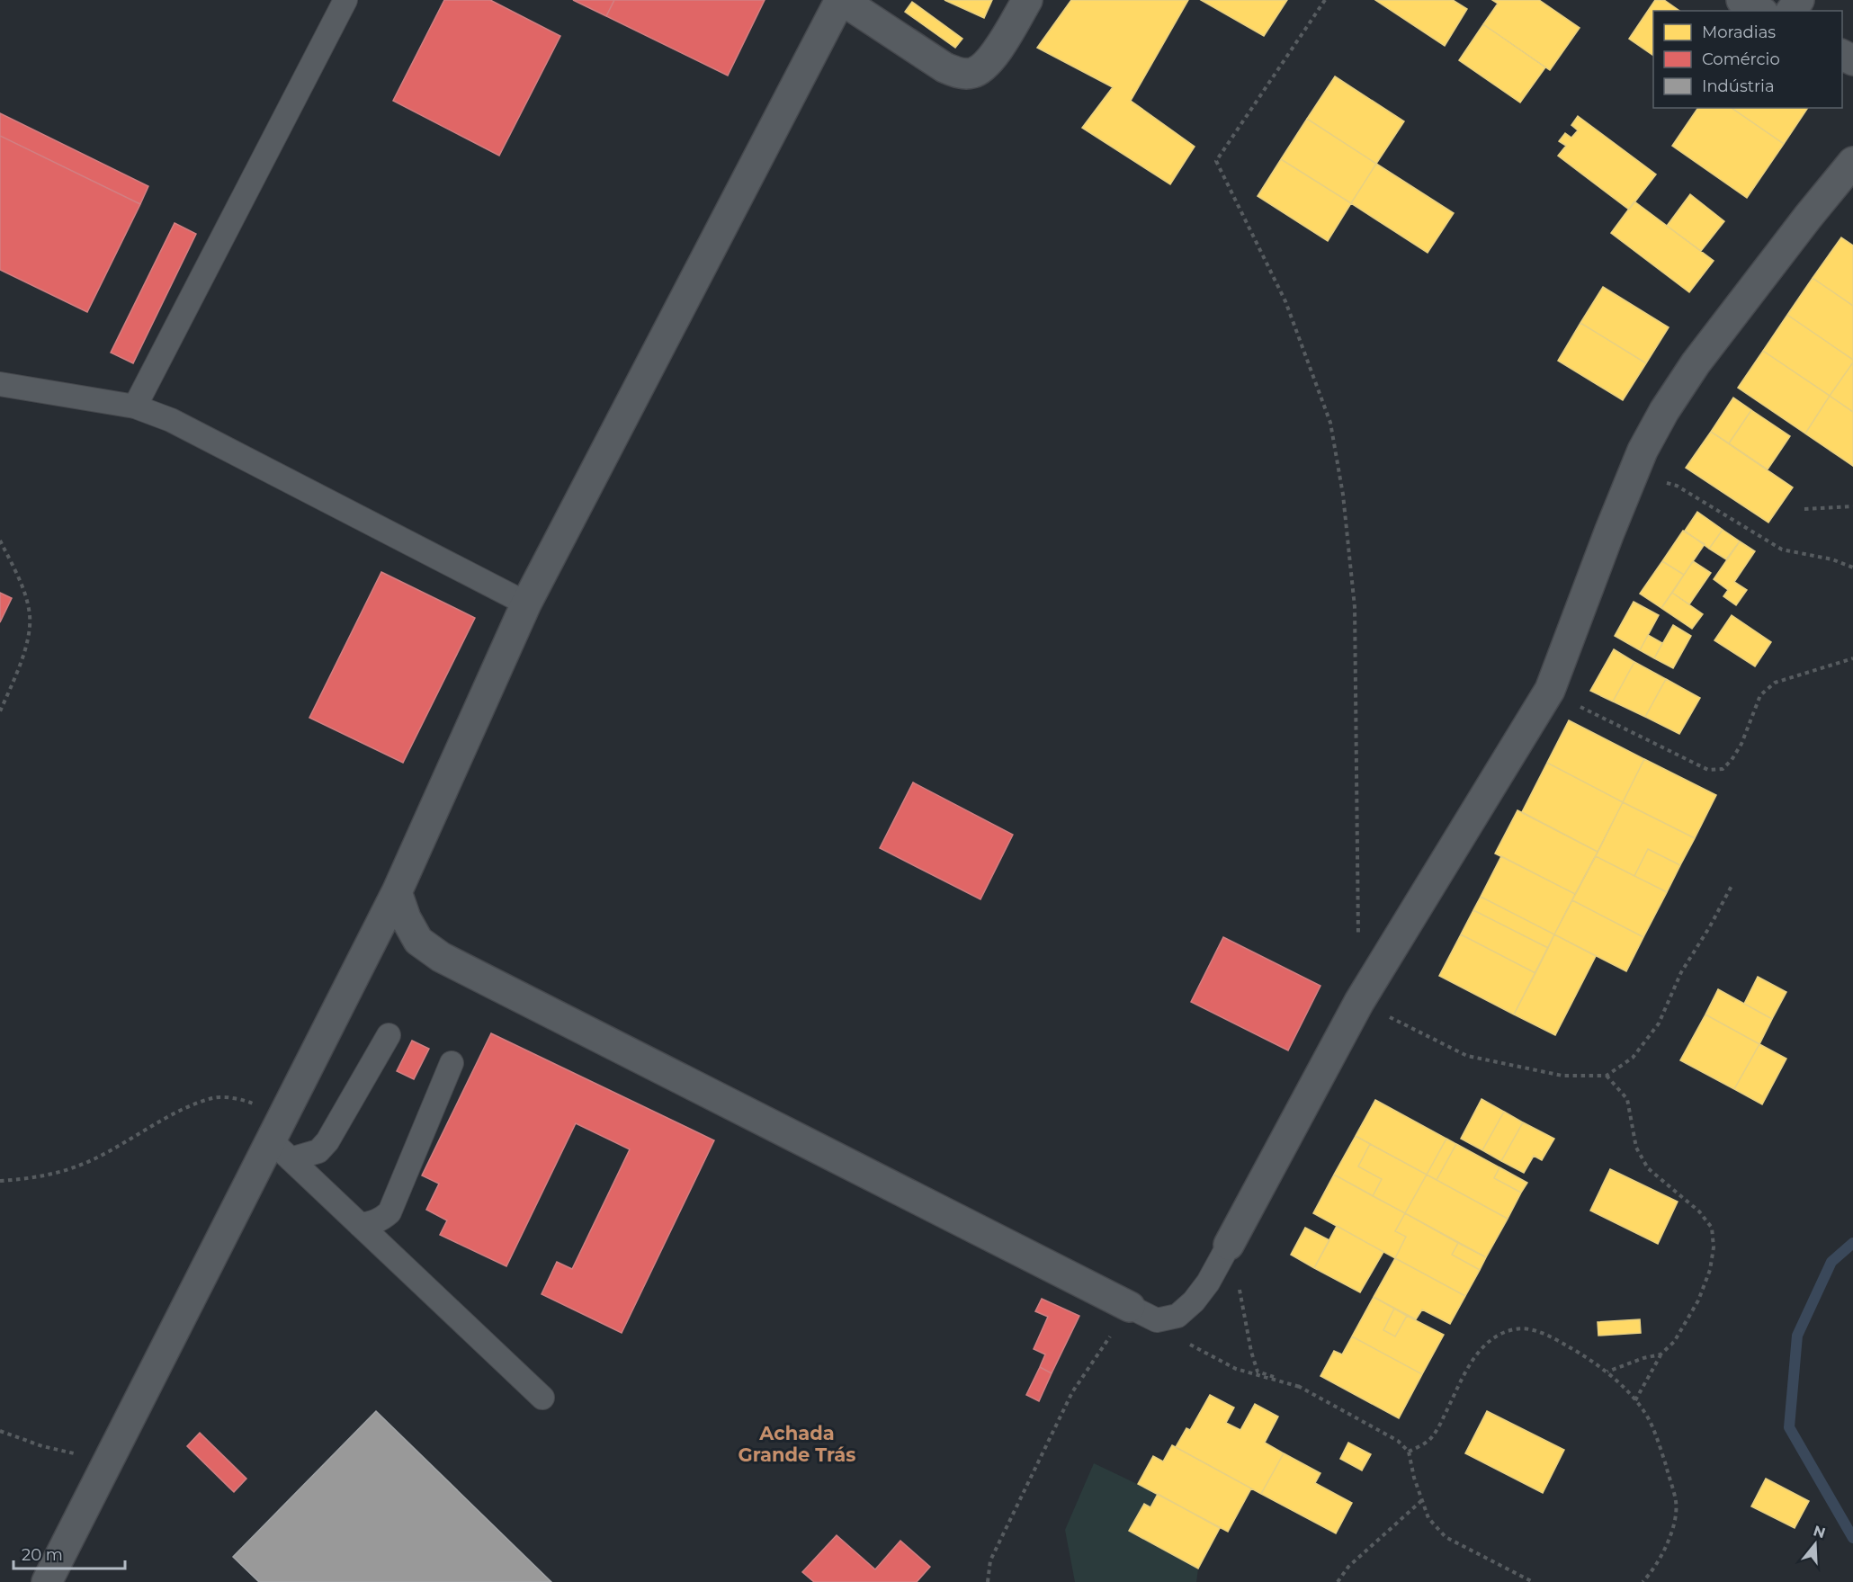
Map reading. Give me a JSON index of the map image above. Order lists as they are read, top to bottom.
{
  "districts": ["Achada Grande Trás"],
  "legend": ["Moradias", "Comércio", "Indústria"],
  "scale_bar": "20 m",
  "north": "top"
}
